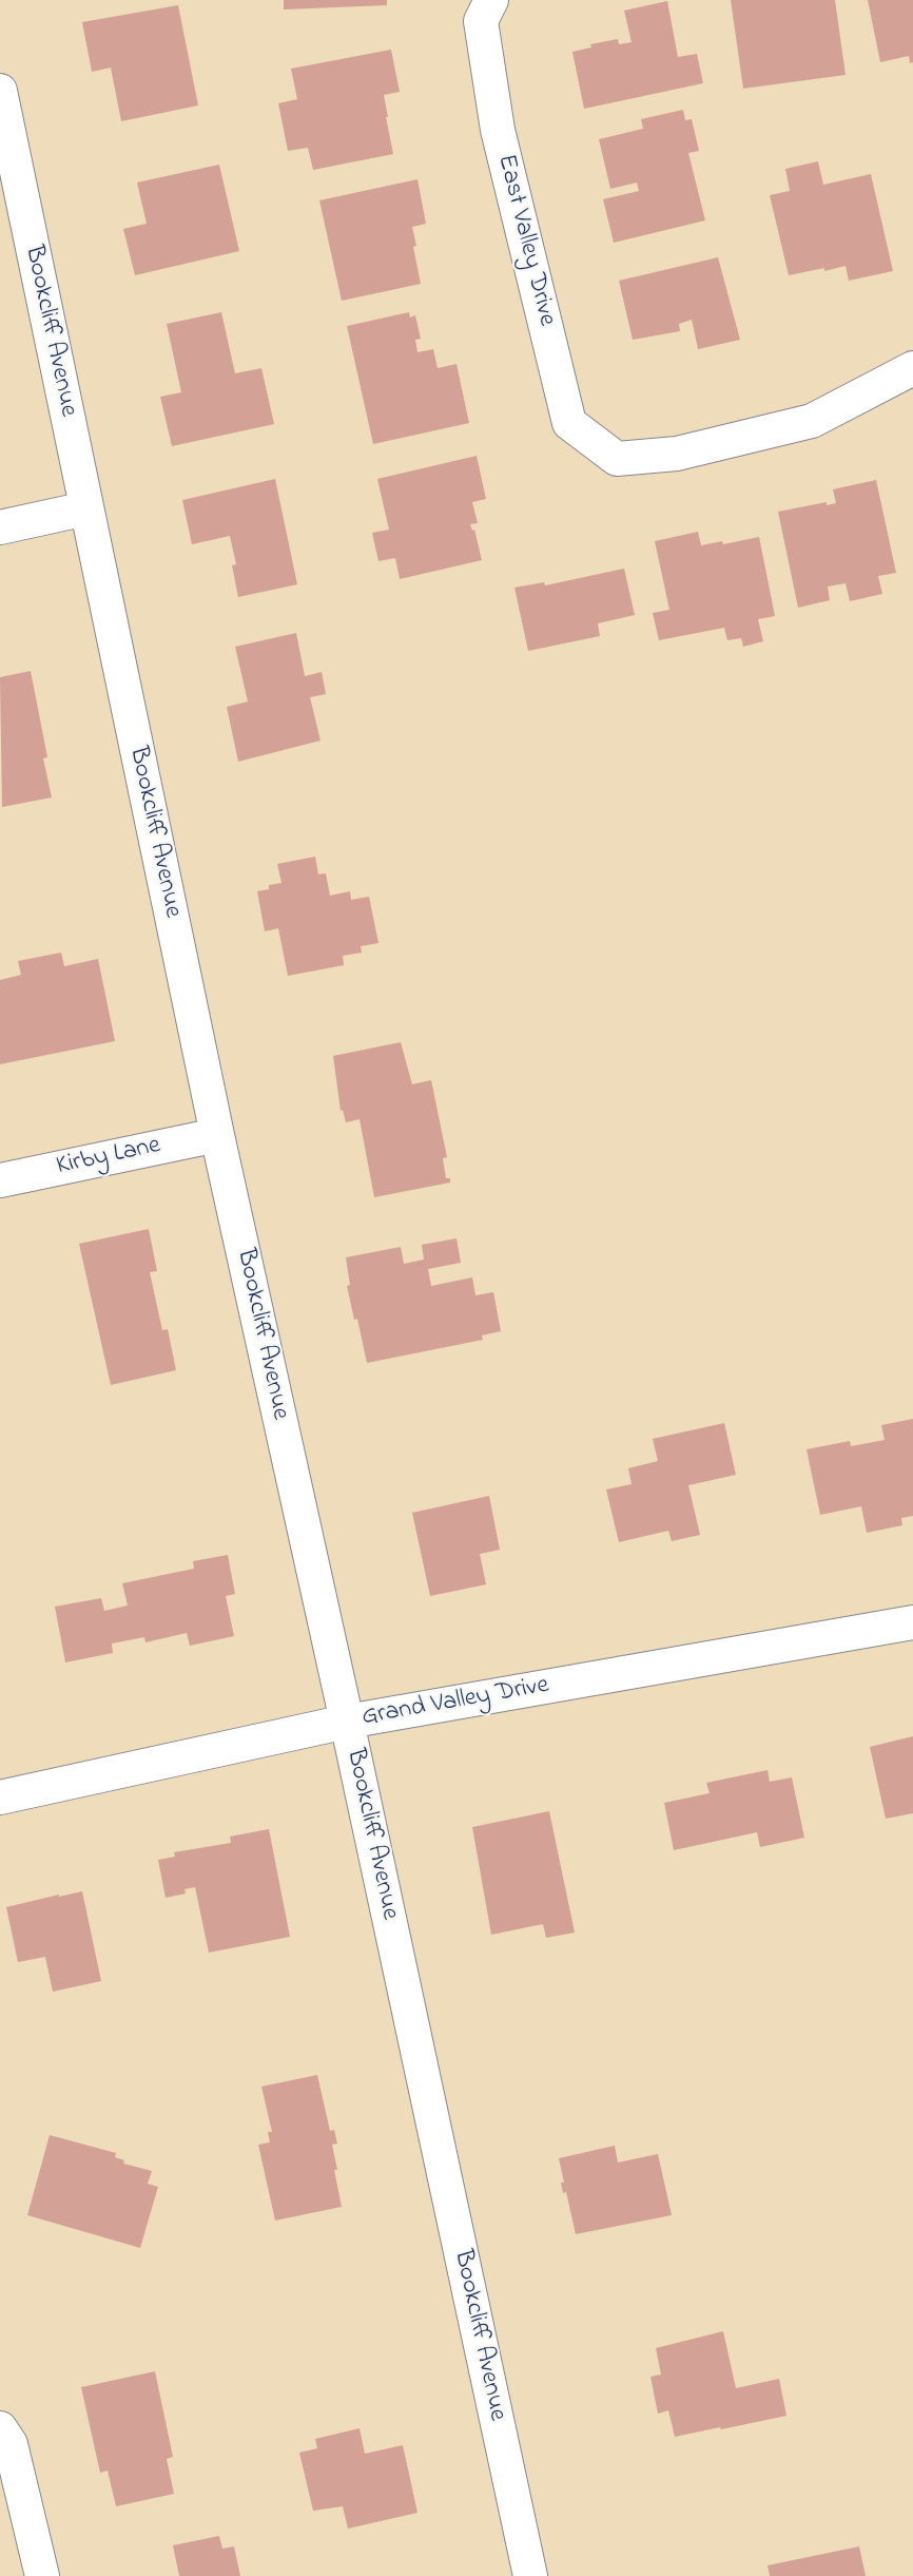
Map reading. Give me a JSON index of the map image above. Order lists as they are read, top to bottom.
{
  "streets": {
    "street": [
      "East Valley Drive",
      "Bookcliff Avenue",
      "Kirby Lane",
      "Grand Valley Drive"
    ]
  },
  "crossings": [
    ["Bookcliff Avenue", "Kirby Lane"],
    ["Bookcliff Avenue", "Grand Valley Drive"]
  ]
}
